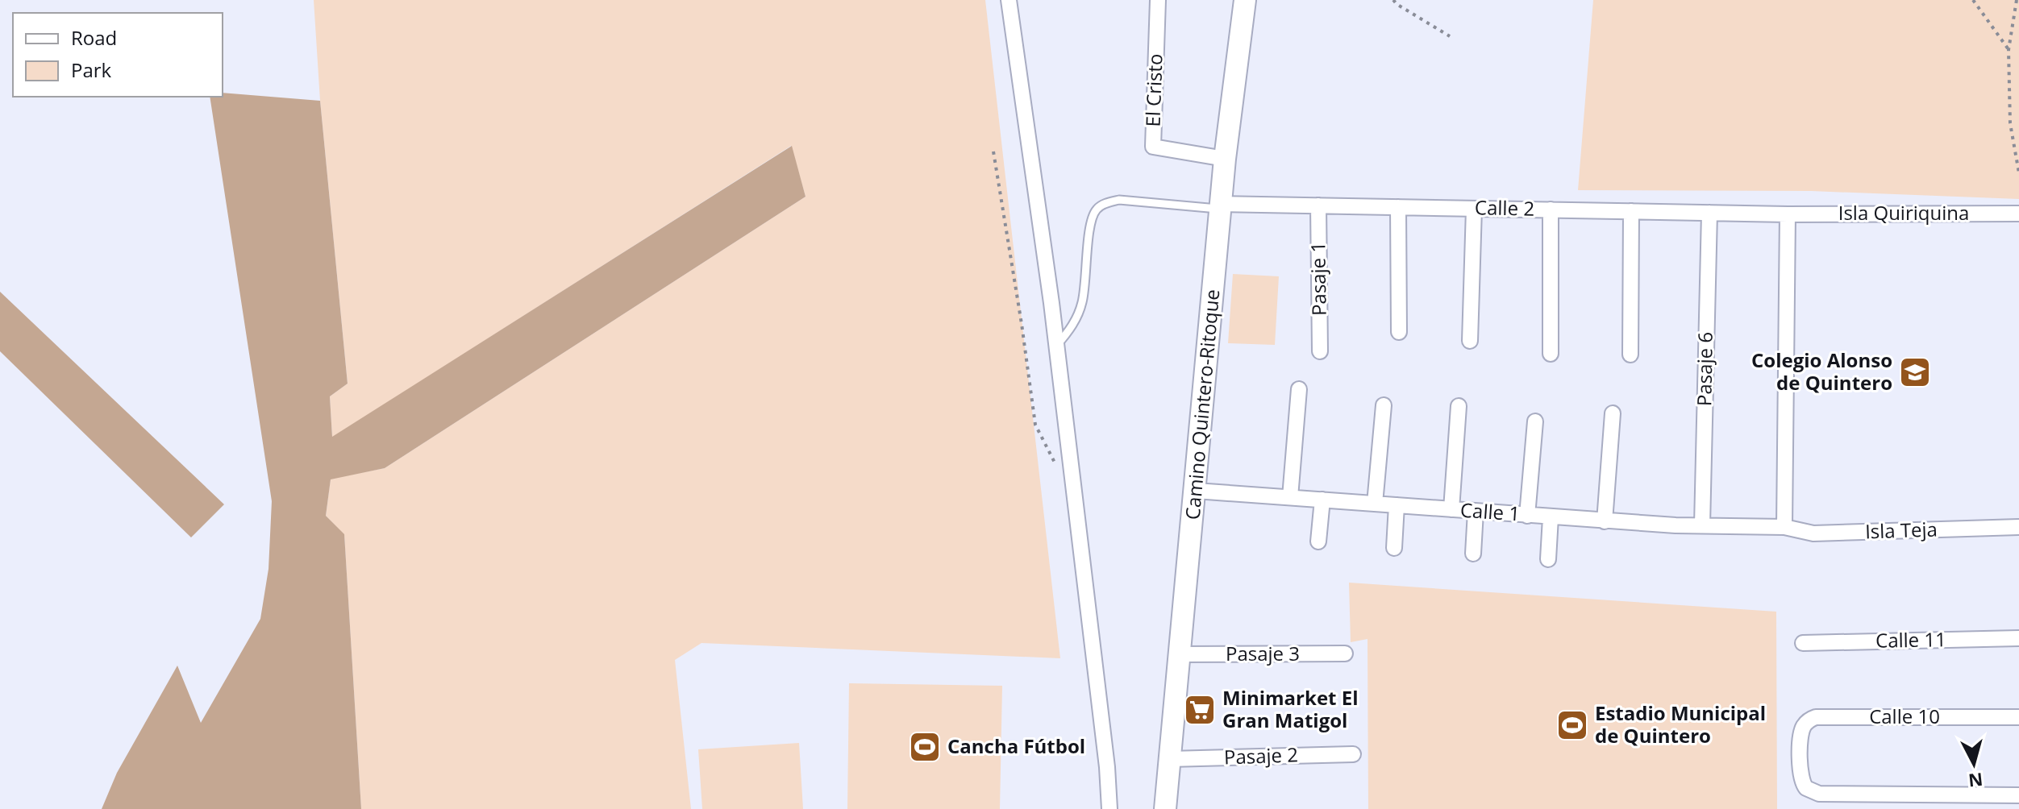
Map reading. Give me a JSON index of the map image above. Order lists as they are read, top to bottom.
{
  "streets": {
    "main road": ["Camino Quintero-Ritoque"],
    "street": [
      "El Cristo",
      "Calle 2",
      "Isla Quiriquina",
      "Pasaje 1",
      "Pasaje 6",
      "Calle 1",
      "Isla Teja",
      "Calle 11",
      "Pasaje 3",
      "Calle 10",
      "Pasaje 2"
    ]
  },
  "crossings": [
    ["El Cristo", "Camino Quintero-Ritoque"],
    ["Calle 2", "Isla Quiriquina"],
    ["Calle 2", "Pasaje 1"],
    ["Calle 2", "Pasaje 6"],
    ["Calle 2", "Camino Quintero-Ritoque"],
    ["Pasaje 6", "Calle 1"],
    ["Camino Quintero-Ritoque", "Calle 1"],
    ["Camino Quintero-Ritoque", "Pasaje 3"],
    ["Camino Quintero-Ritoque", "Pasaje 2"],
    ["Calle 1", "Isla Teja"]
  ],
  "places": {
    "school or university": ["Colegio Alonso de Quintero"],
    "supermarket": ["Minimarket El Gran Matigol"],
    "sports": ["Estadio Municipal de Quintero", "Cancha Fútbol"]
  },
  "legend": ["Road", "Park"],
  "north": "bottom"
}
